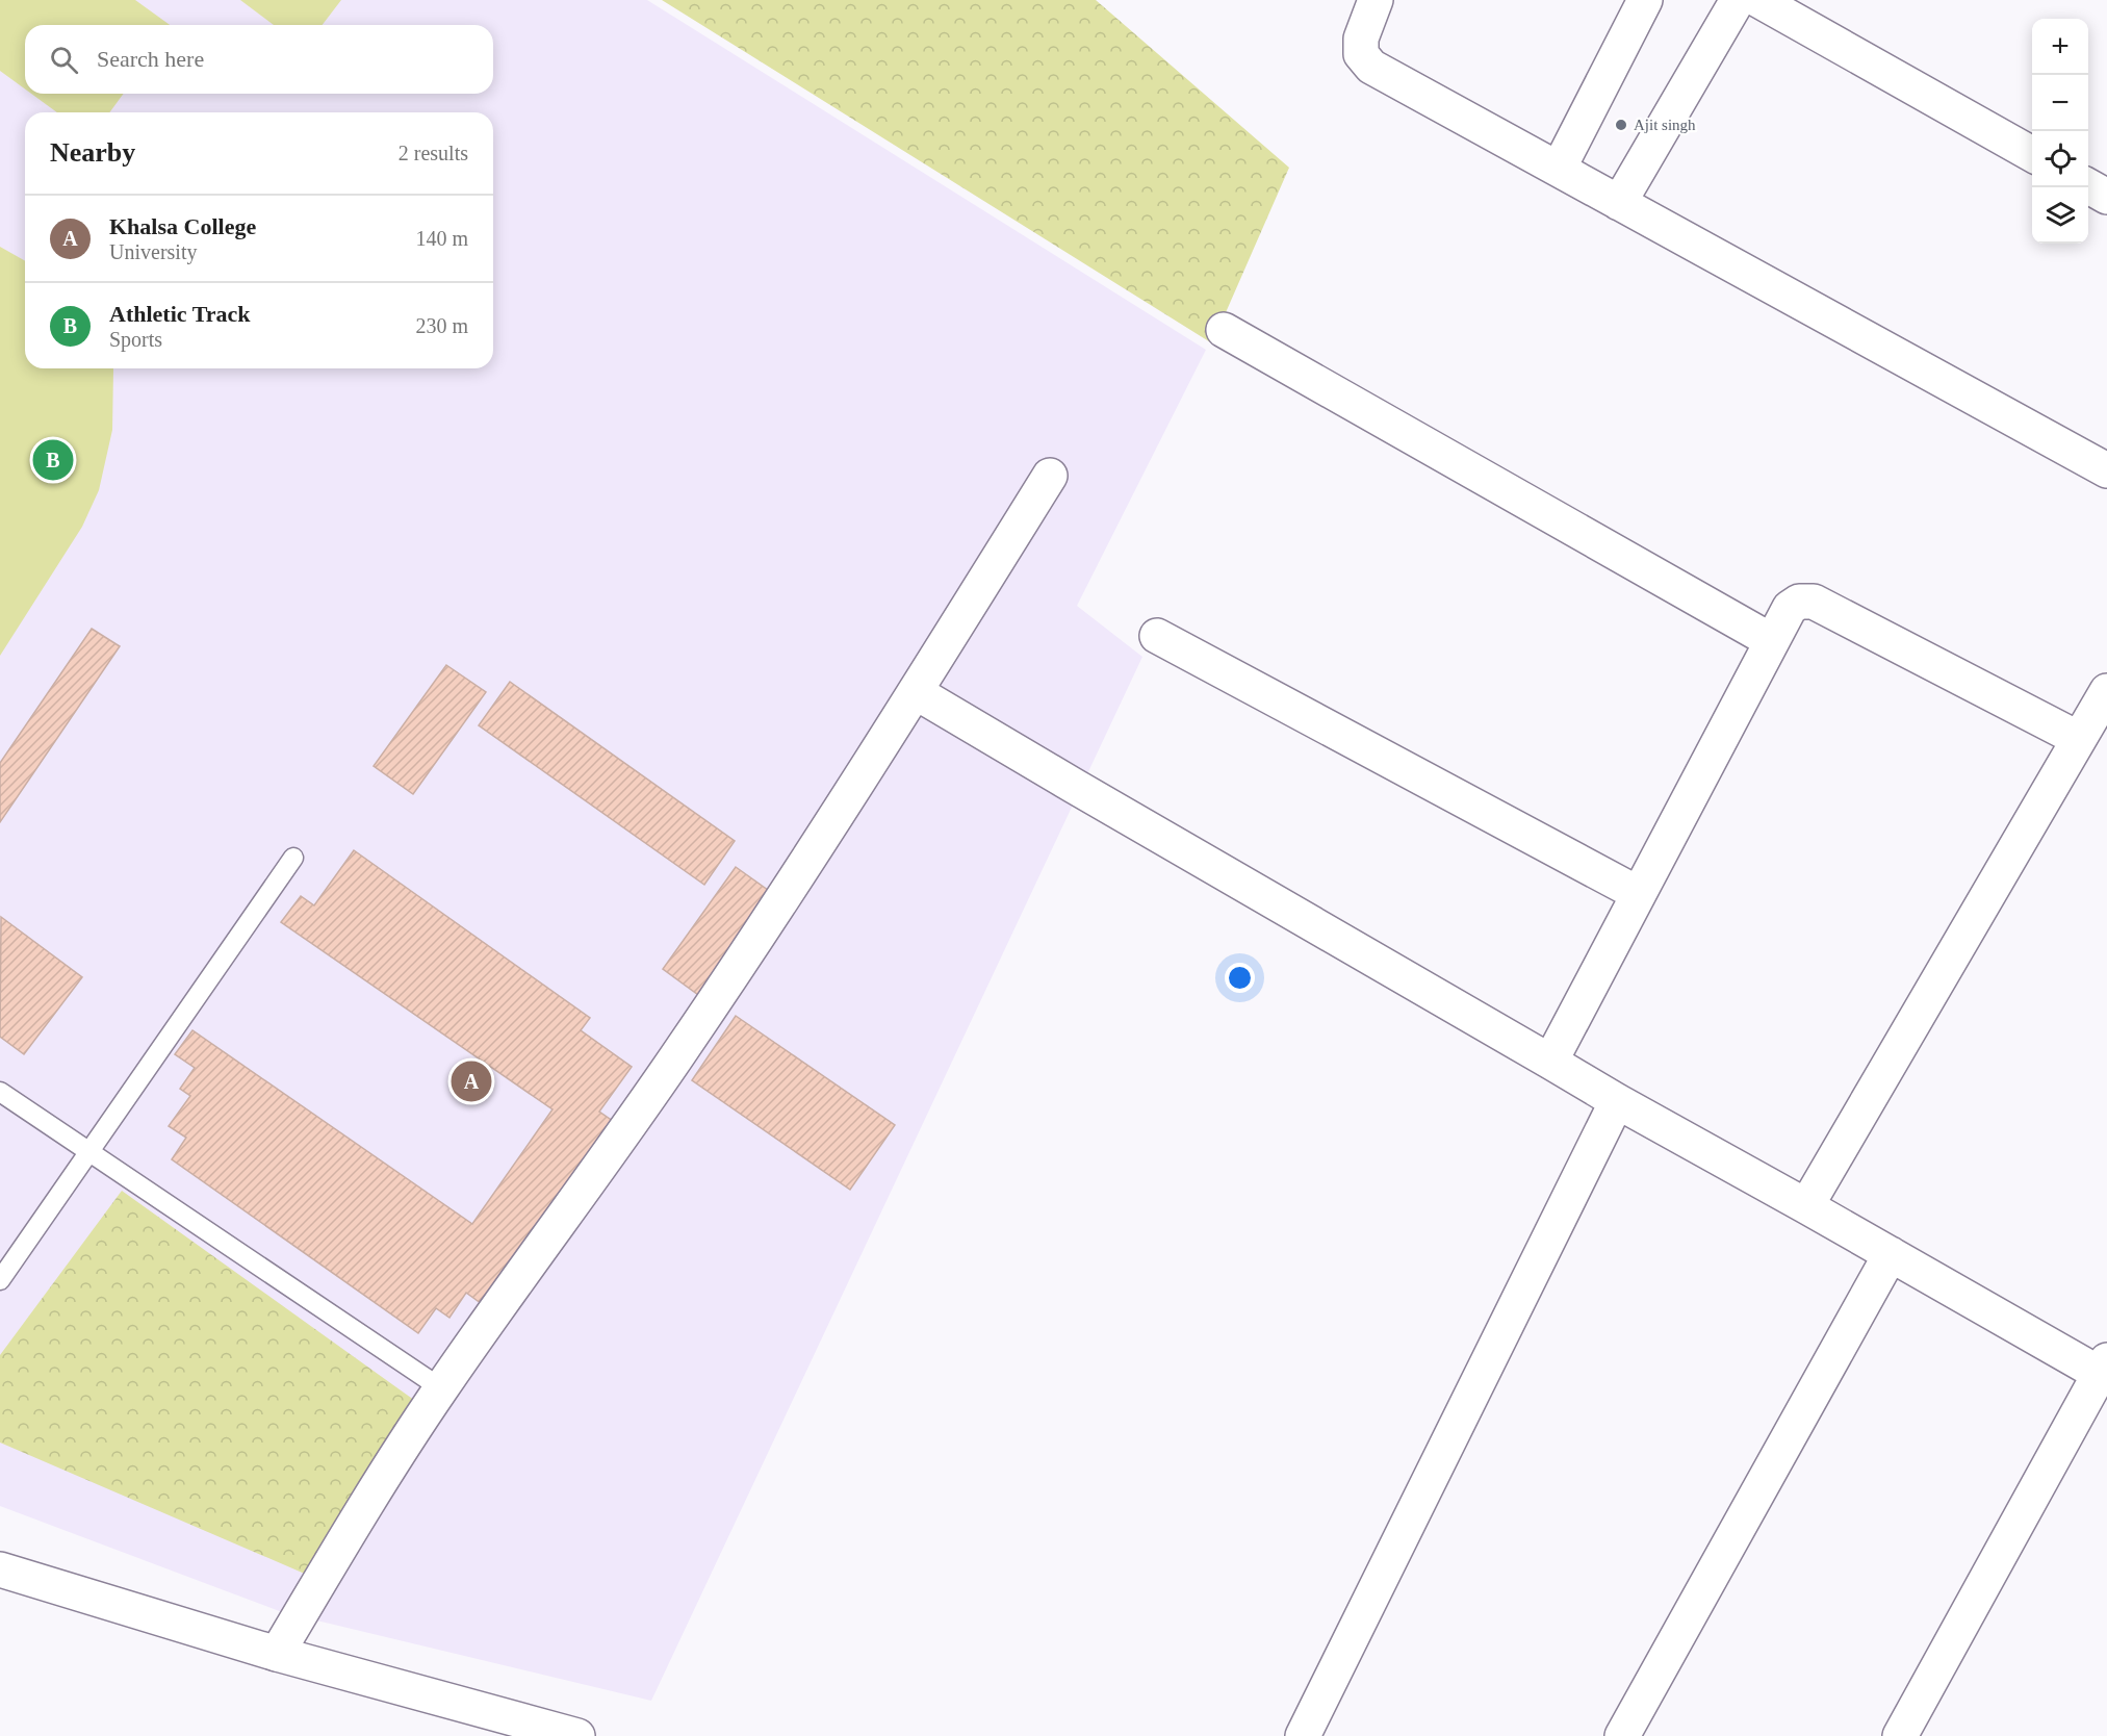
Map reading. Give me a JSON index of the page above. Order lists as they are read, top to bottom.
{
  "places": ["Ajit singh"],
  "page": {
    "map_buttons": ["+", "−"],
    "search": "Search here",
    "heading": ["Nearby", "2 results"],
    "list": [
      {
        "mark": "A",
        "name": "Khalsa College",
        "note": "University",
        "value": "140 m"
      },
      {
        "mark": "B",
        "name": "Athletic Track",
        "note": "Sports",
        "value": "230 m"
      }
    ],
    "pins": ["B", "A"]
  }
}
